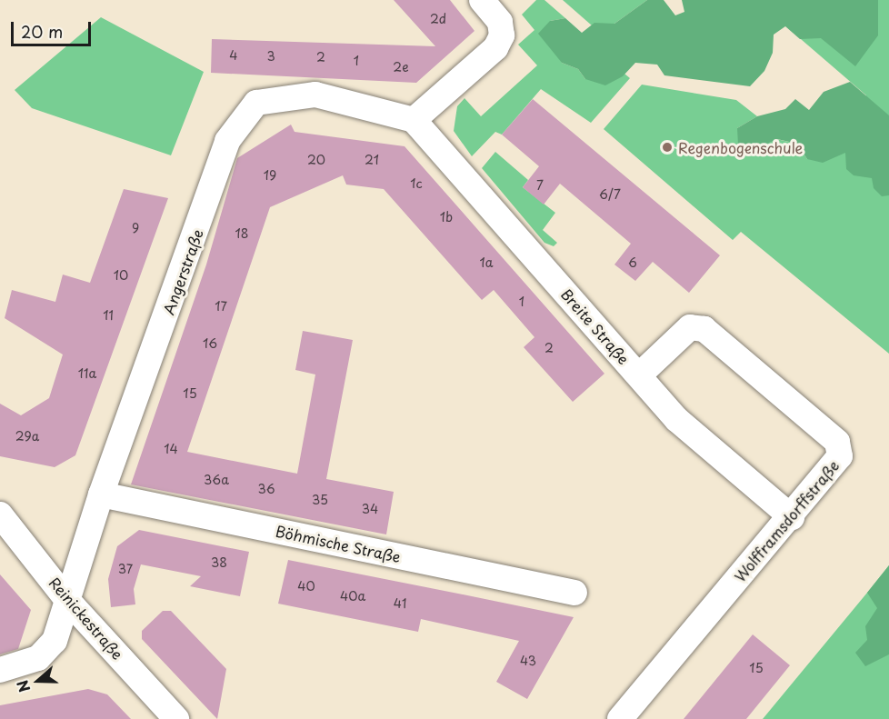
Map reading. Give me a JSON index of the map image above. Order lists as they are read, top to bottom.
{
  "streets": {
    "street": [
      "Angerstraße",
      "Breite Straße",
      "Wolfframsdorffstraße",
      "Böhmische Straße",
      "Reinickestraße"
    ]
  },
  "crossings": [
    ["Angerstraße", "Breite Straße"],
    ["Angerstraße", "Böhmische Straße"],
    ["Angerstraße", "Reinickestraße"],
    ["Breite Straße", "Wolfframsdorffstraße"]
  ],
  "places": ["Regenbogenschule"],
  "house_numbers": [
    "2d",
    "4",
    "3",
    "2",
    "1",
    "2e",
    "20",
    "21",
    "19",
    "1c",
    "7",
    "6/7",
    "1b",
    "9",
    "18",
    "1a",
    "6",
    "10",
    "1",
    "17",
    "11",
    "16",
    "2",
    "11a",
    "15",
    "29a",
    "14",
    "36a",
    "36",
    "35",
    "34",
    "38",
    "37",
    "40",
    "40a",
    "41",
    "43",
    "15"
  ],
  "scale_bar": "20 m",
  "north": "left"
}
